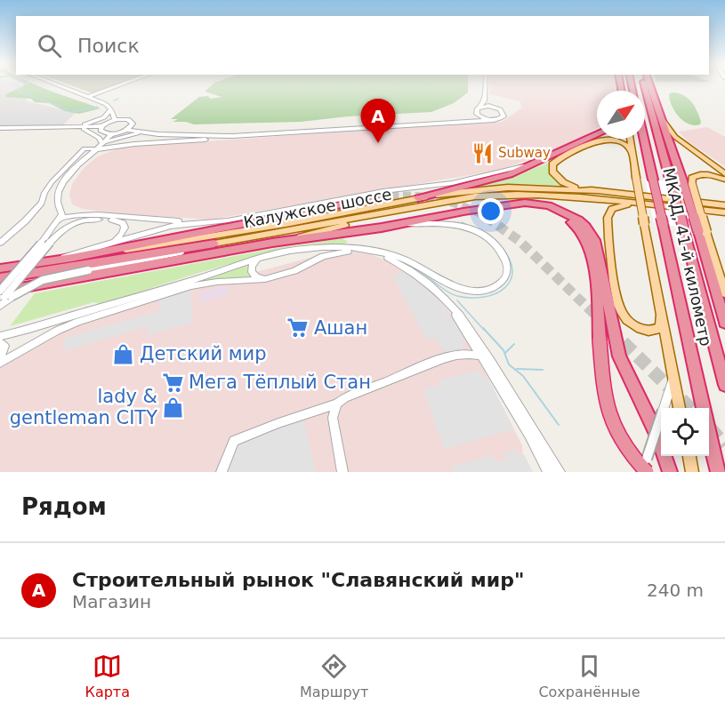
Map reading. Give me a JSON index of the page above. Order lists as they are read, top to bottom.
{
  "streets": {
    "highway": ["Калужское шоссе", "МКАД, 41-й километр"]
  },
  "places": {
    "restaurant": ["Subway"],
    "supermarket": ["Ашан", "Мега Тёплый Cтан"],
    "shop": ["Детский мир", "lady & gentleman CITY"]
  },
  "north": "top right",
  "page": {
    "search": "Поиск",
    "pins": "A",
    "heading": "Рядом",
    "list": [
      {
        "mark": "A",
        "name": "Строительный рынок \"Славянский мир\"",
        "note": "Магазин",
        "value": "240 m"
      }
    ],
    "nav": ["Карта", "Маршрут", "Сохранённые"]
  }
}
